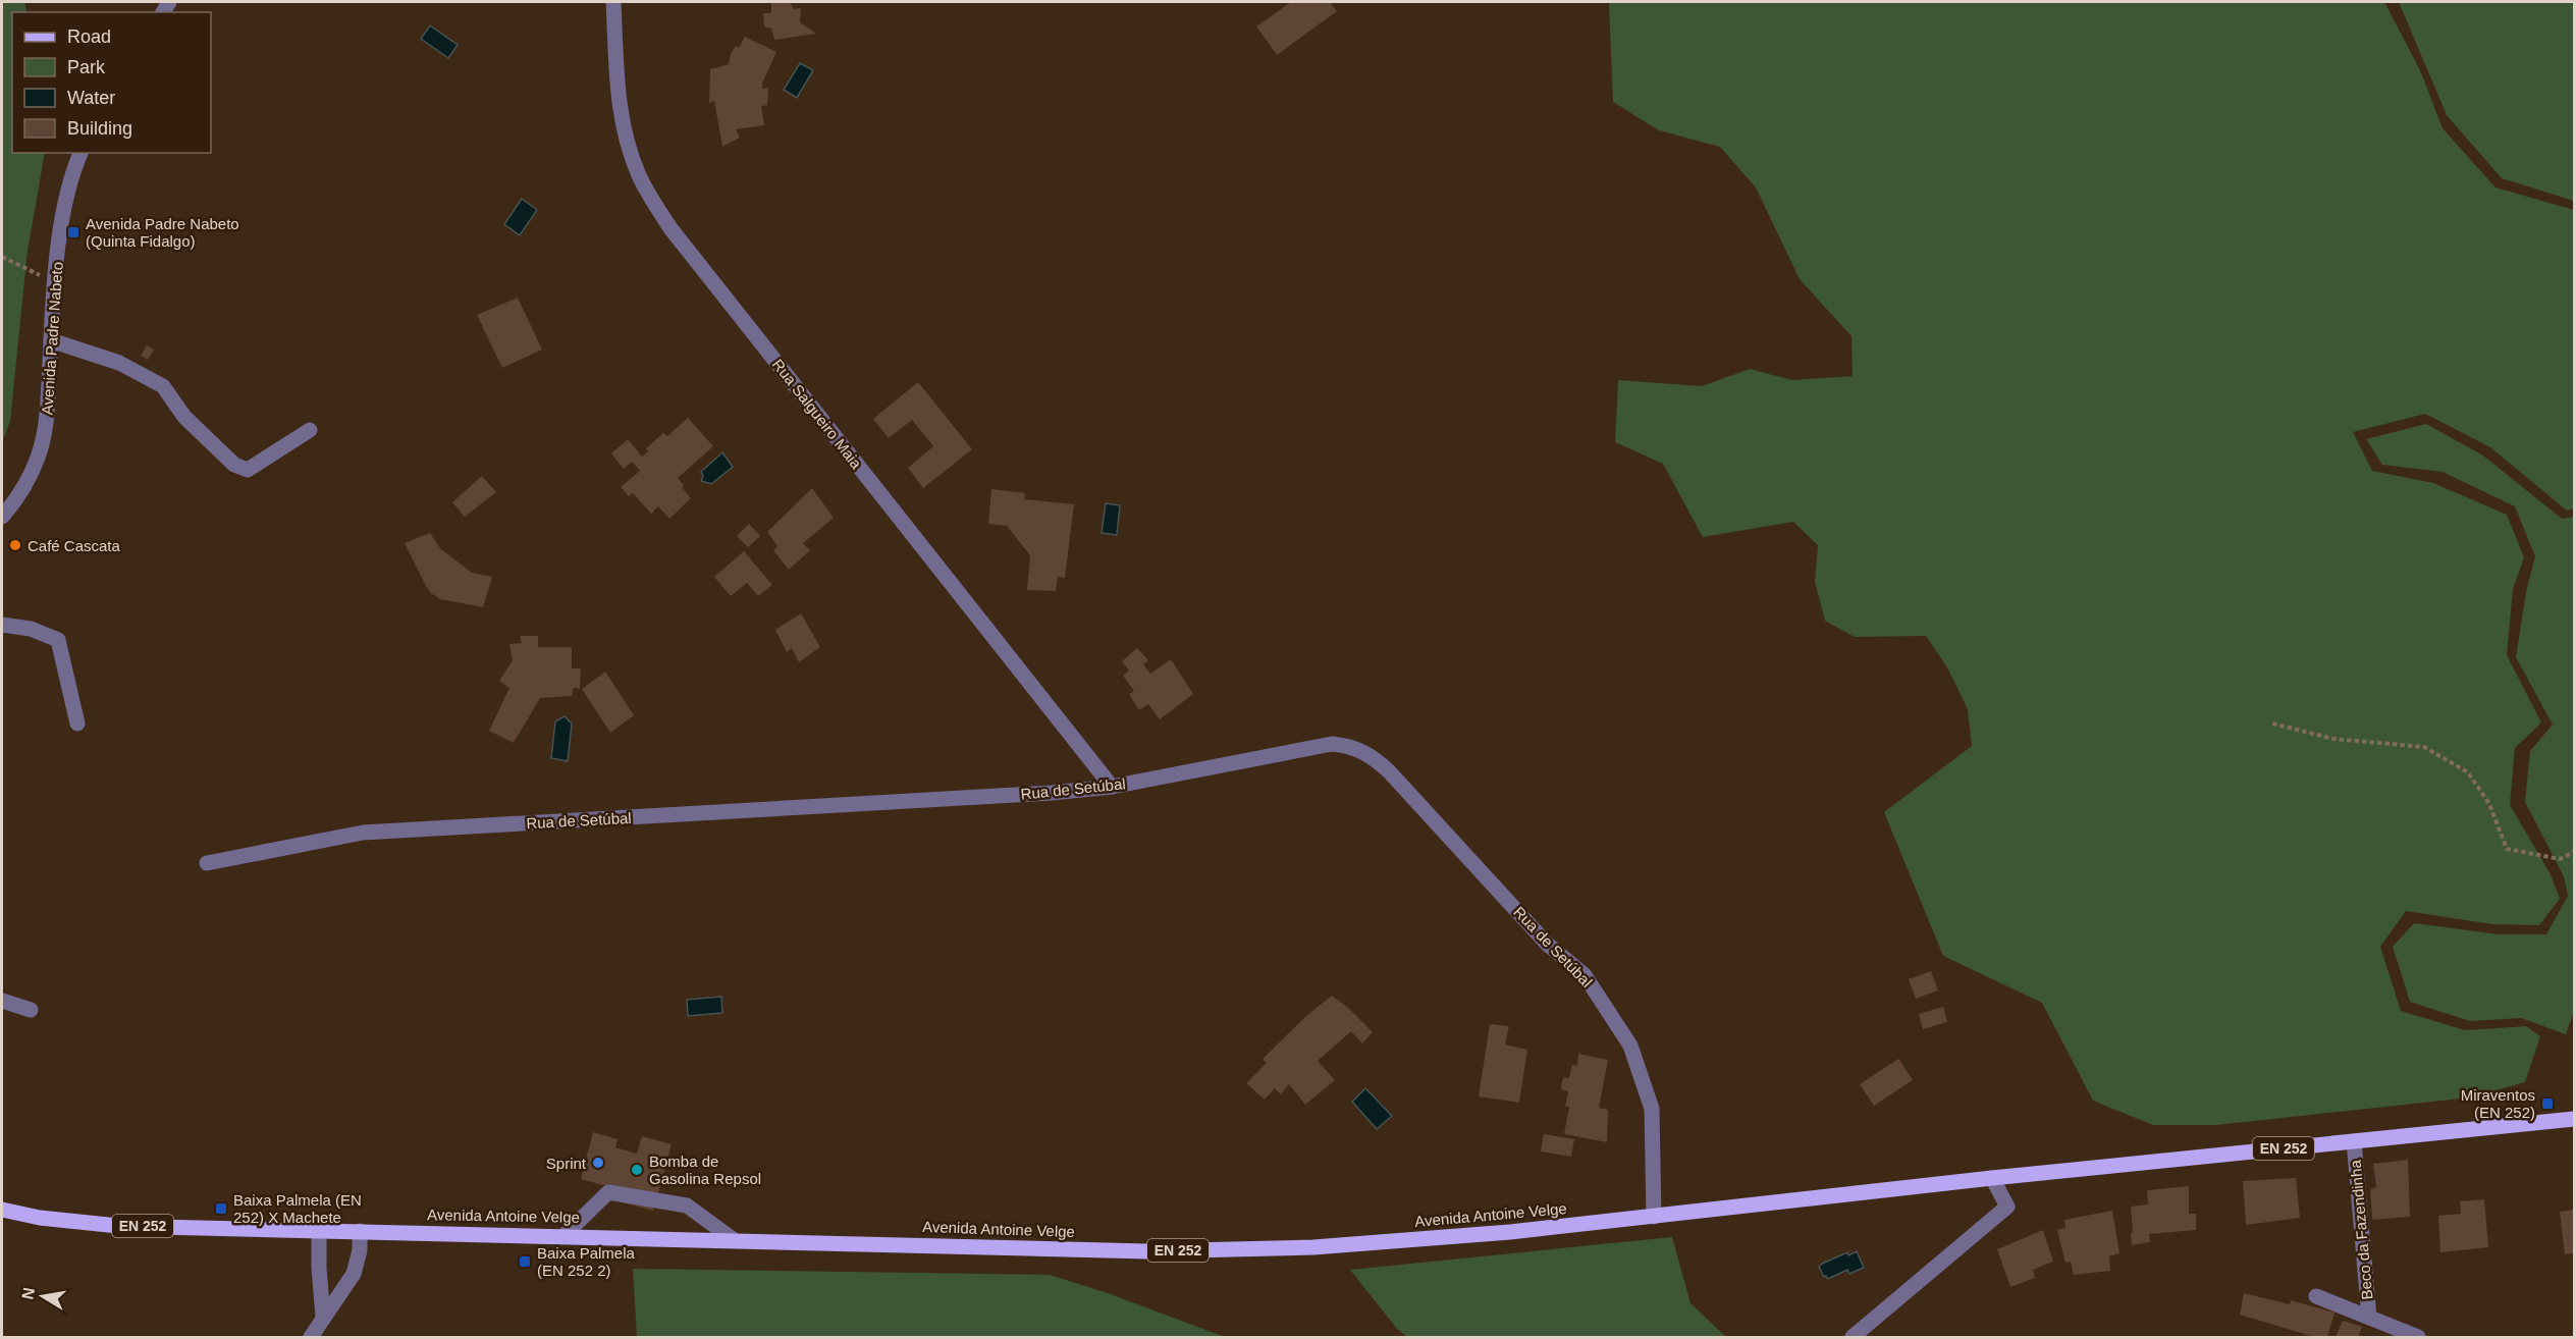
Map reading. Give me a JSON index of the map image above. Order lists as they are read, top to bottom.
{
  "streets": {
    "main road": ["EN 252", "Avenida Antoine Velge"],
    "street": [
      "Avenida Padre Nabeto",
      "Rua Salgueiro Maia",
      "Rua de Setúbal",
      "Beco da Fazendinha"
    ]
  },
  "crossings": [
    ["Rua Salgueiro Maia", "Rua de Setúbal"],
    ["Rua de Setúbal", "Avenida Antoine Velge"],
    ["EN 252", "Avenida Antoine Velge"],
    ["EN 252", "Beco da Fazendinha"]
  ],
  "places": {
    "transit": [
      "Avenida Padre Nabeto (Quinta Fidalgo)",
      "Miraventos (EN 252)",
      "Baixa Palmela (EN 252) X Machete",
      "Baixa Palmela (EN 252 2)"
    ],
    "other": ["Café Cascata", "Sprint", "Bomba de Gasolina Repsol"]
  },
  "legend": [
    "Road",
    "Park",
    "Water",
    "Building"
  ],
  "north": "left"
}
